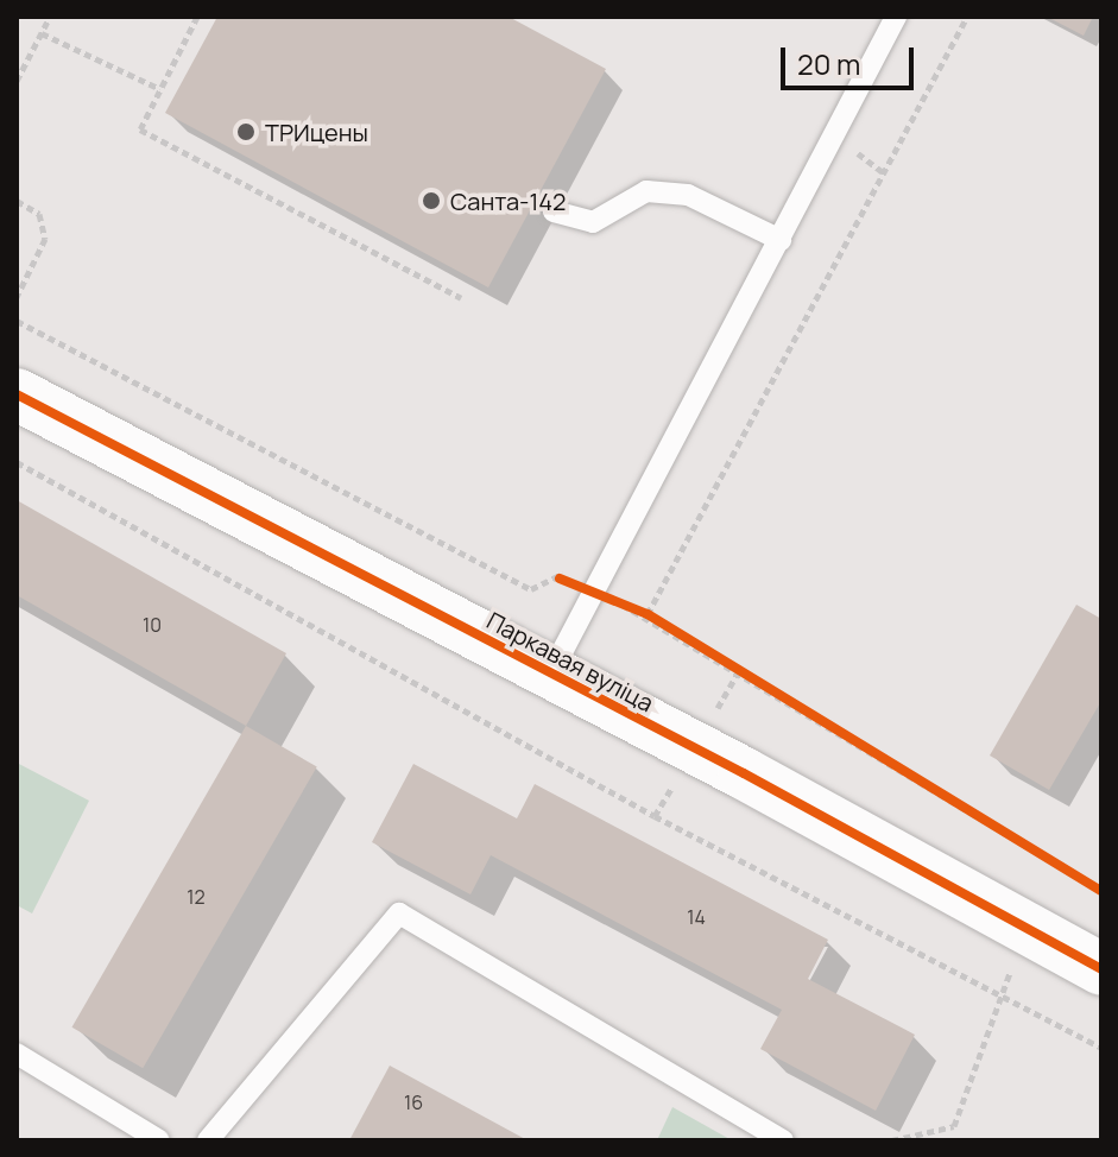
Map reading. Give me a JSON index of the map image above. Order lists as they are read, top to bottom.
{
  "streets": {
    "street": ["Паркавая вуліца"]
  },
  "places": ["ТРИцены", "Санта-142"],
  "house_numbers": [
    "10",
    "12",
    "14",
    "16"
  ],
  "scale_bar": "20 m"
}
